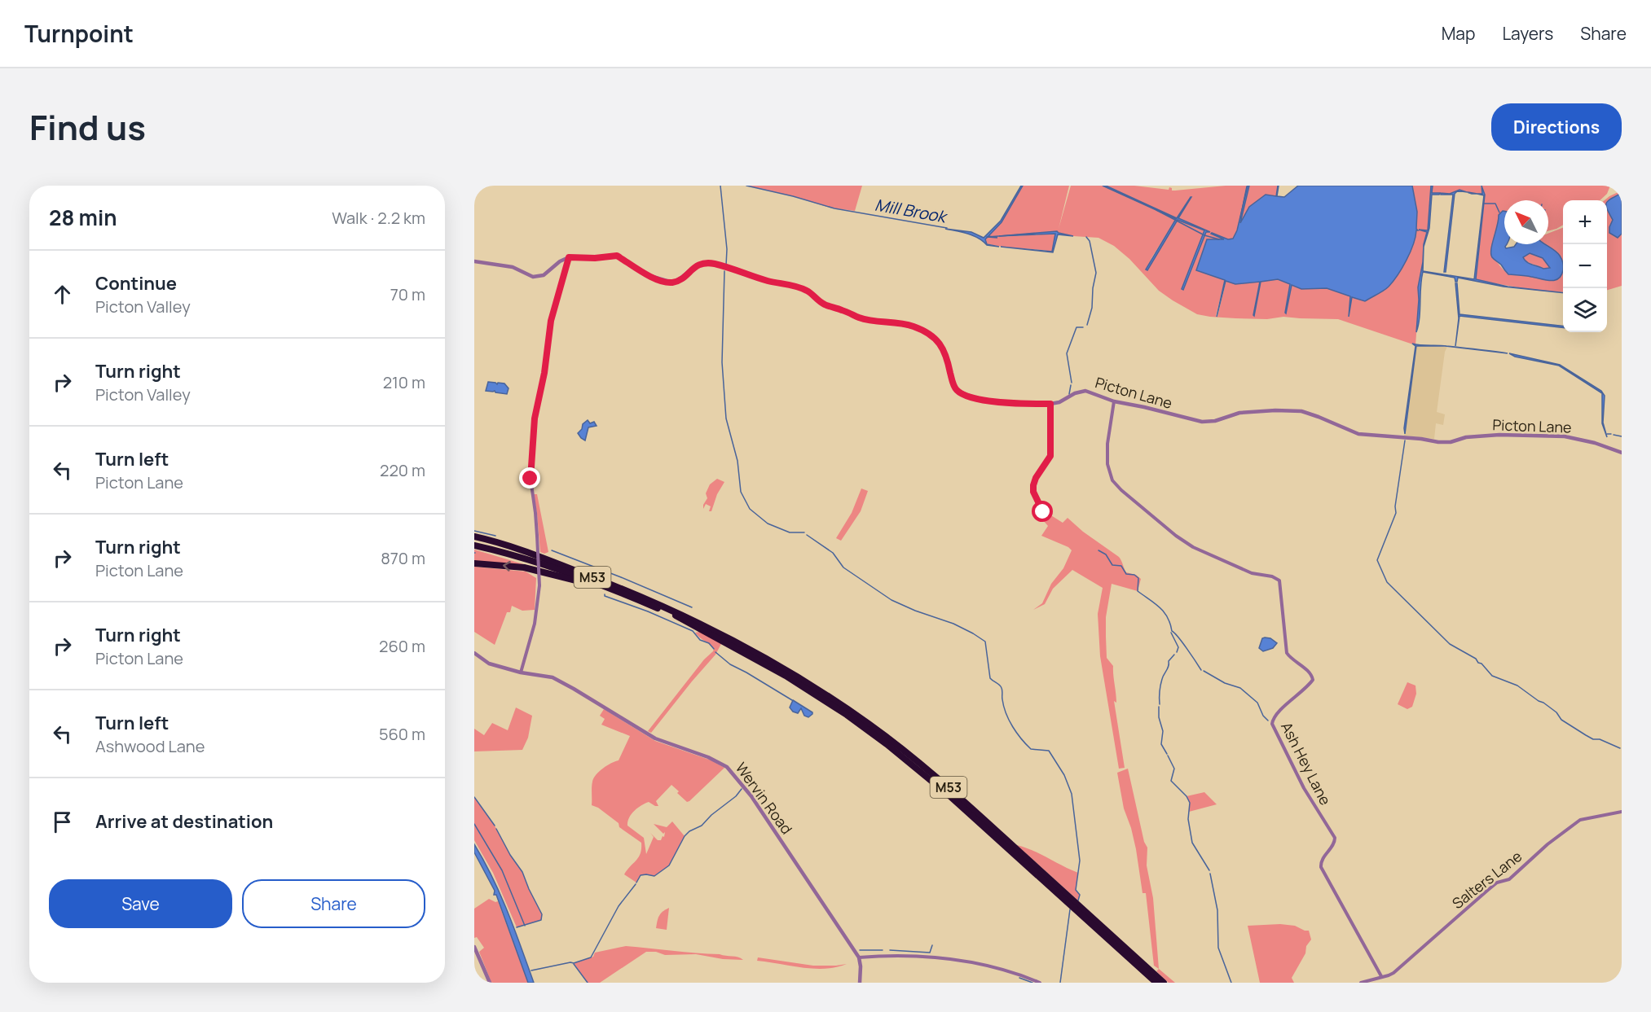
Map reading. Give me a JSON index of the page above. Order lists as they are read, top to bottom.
{
  "streets": {
    "highway": ["M53"],
    "street": [
      "Picton Lane",
      "Ash Hey Lane",
      "Wervin Road",
      "Salters Lane"
    ]
  },
  "crossings": [
    ["Picton Lane", "Ash Hey Lane"],
    ["Ash Hey Lane", "Salters Lane"]
  ],
  "water": ["Mill Brook"],
  "north": "top left",
  "page": {
    "header": "Turnpoint",
    "nav": ["Map", "Layers", "Share"],
    "title": "Find us",
    "buttons": [
      "Directions",
      ["Save", "Share"]
    ],
    "heading": ["28 min", "Walk · 2.2 km"],
    "map_buttons": ["+", "−"],
    "list": [
      ["Continue", "Picton Valley", "70 m"],
      ["Turn right", "Picton Valley", "210 m"],
      ["Turn left", "Picton Lane", "220 m"],
      ["Turn right", "Picton Lane", "870 m"],
      ["Turn right", "Picton Lane", "260 m"],
      ["Turn left", "Ashwood Lane", "560 m"],
      "Arrive at destination"
    ]
  }
}
